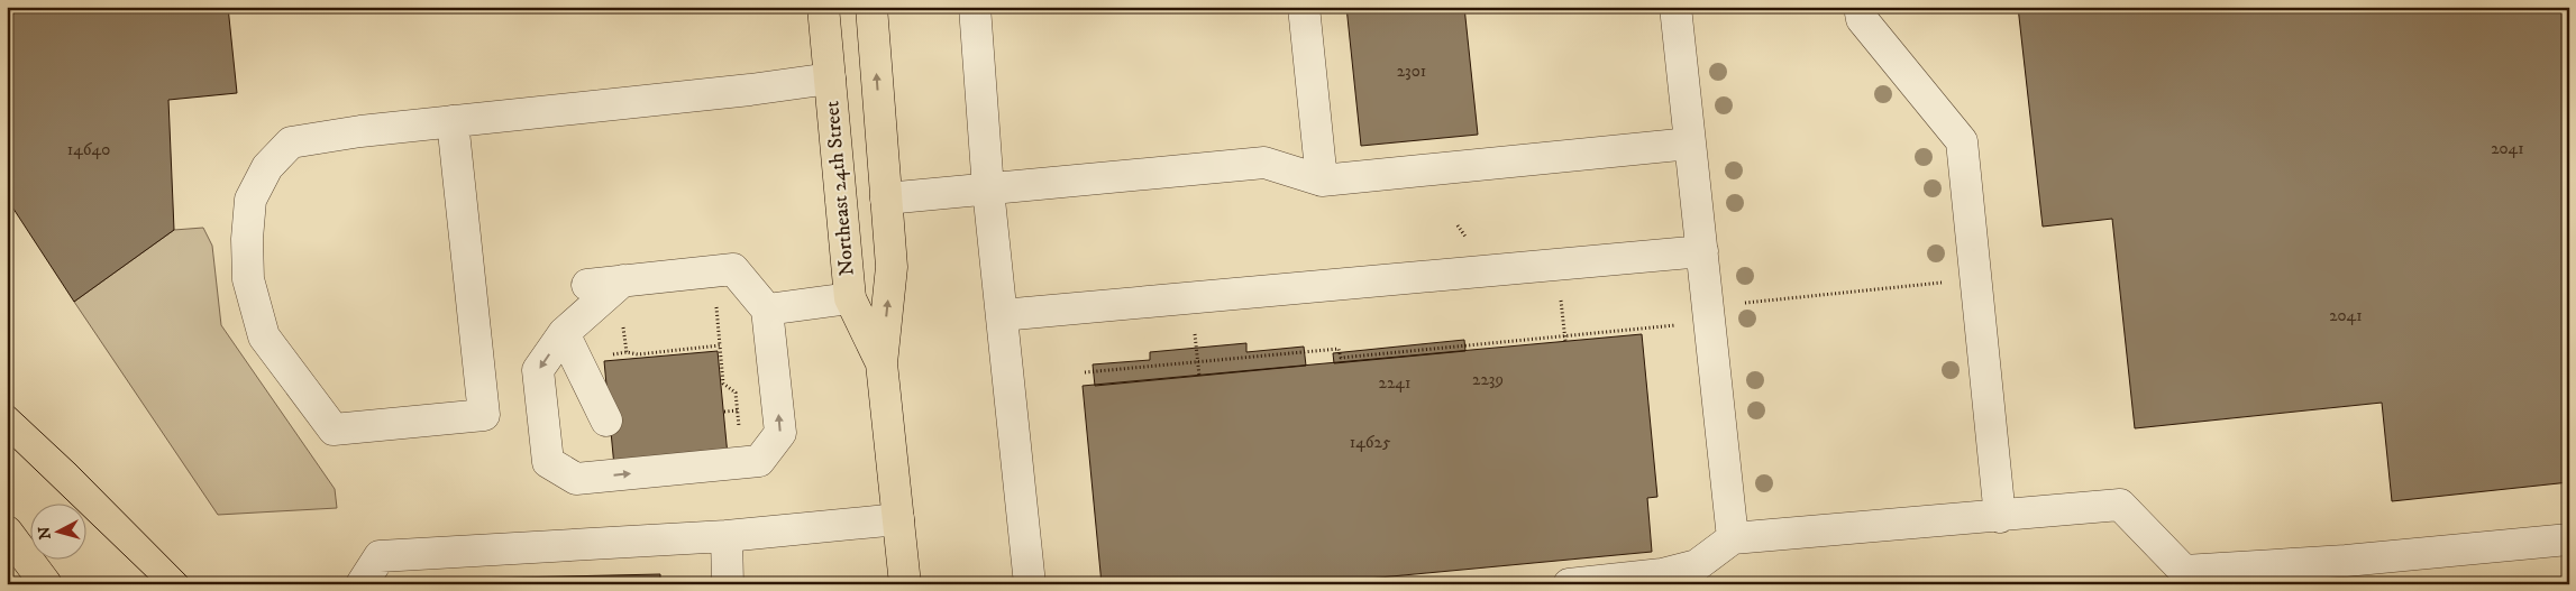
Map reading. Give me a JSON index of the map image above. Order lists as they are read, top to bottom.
{
  "streets": {
    "main road": ["Northeast 24th Street"]
  },
  "house_numbers": [
    "2301",
    "2041",
    "14640",
    "2041",
    "2239",
    "2241",
    "14625"
  ],
  "north": "left"
}
